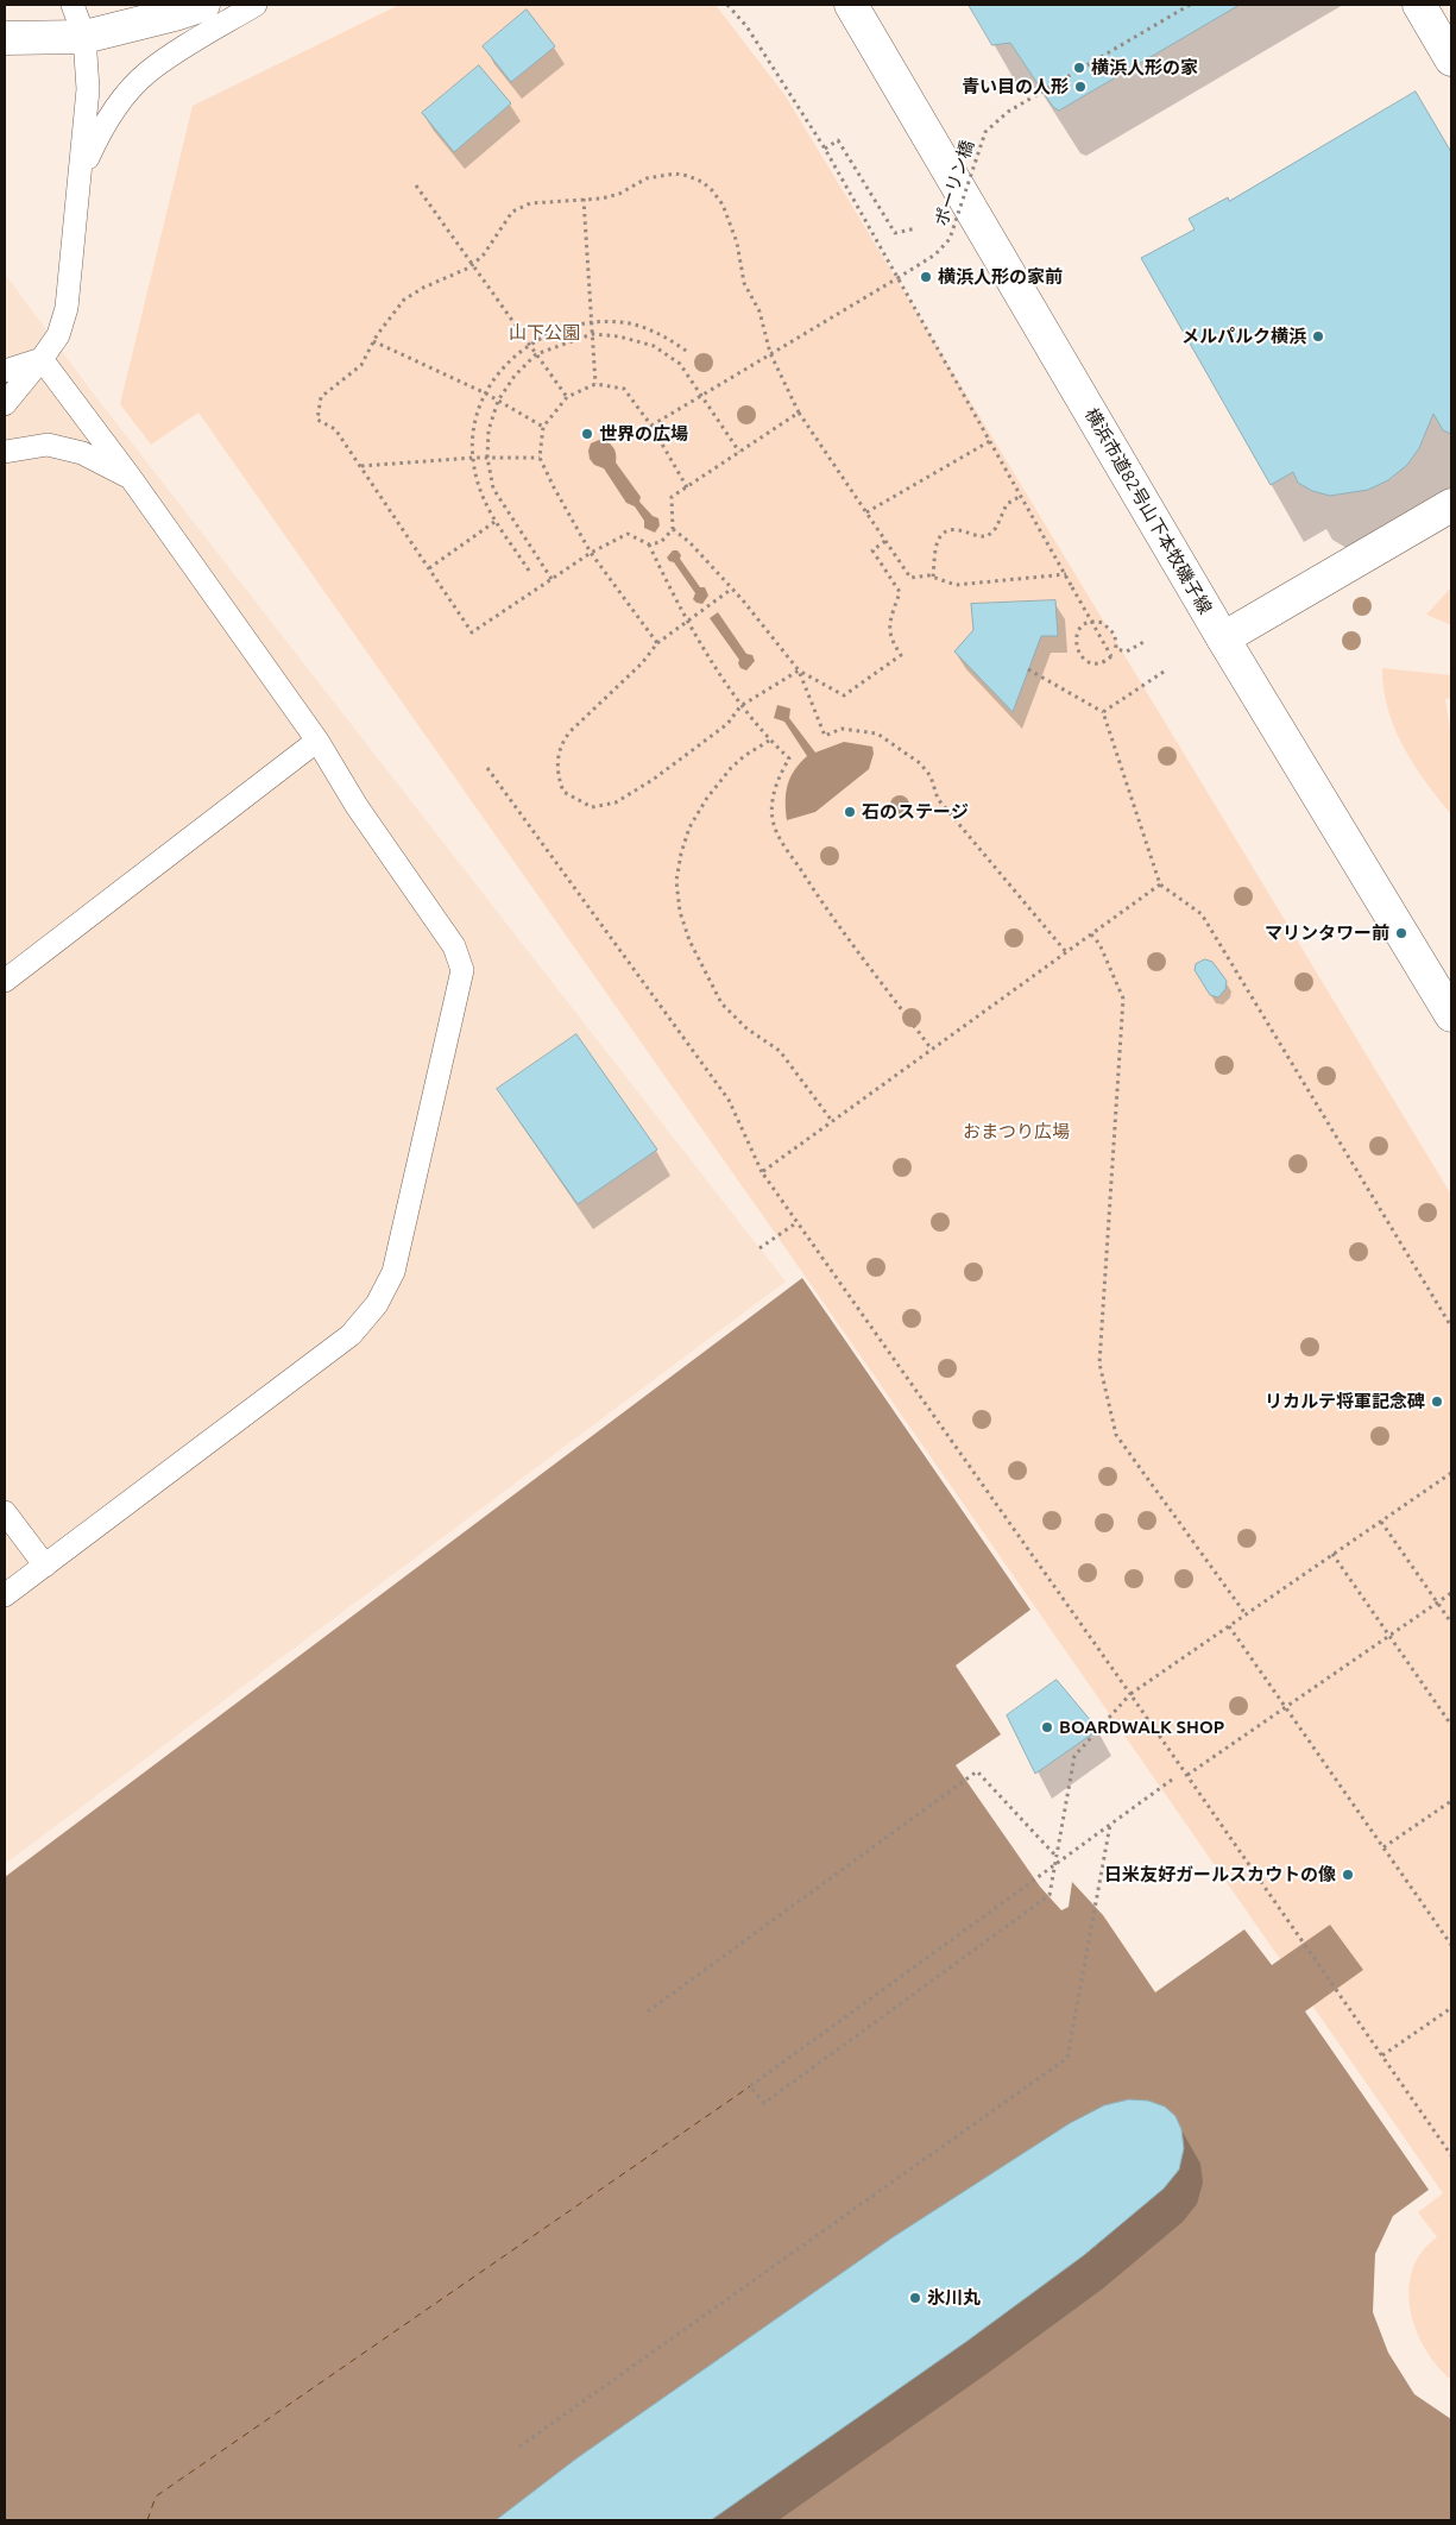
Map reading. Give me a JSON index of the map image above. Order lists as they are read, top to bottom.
{
  "streets": {
    "main road": ["横浜市道82号山下本牧磯子線"],
    "path": ["ポーリン橋"]
  },
  "parks": ["山下公園", "おまつり広場"],
  "places": [
    "横浜人形の家",
    "青い目の人形",
    "横浜人形の家前",
    "メルパルク横浜",
    "世界の広場",
    "石のステージ",
    "マリンタワー前",
    "リカルテ将軍記念碑",
    "BOARDWALK SHOP",
    "日米友好ガールスカウトの像",
    "氷川丸"
  ]
}
